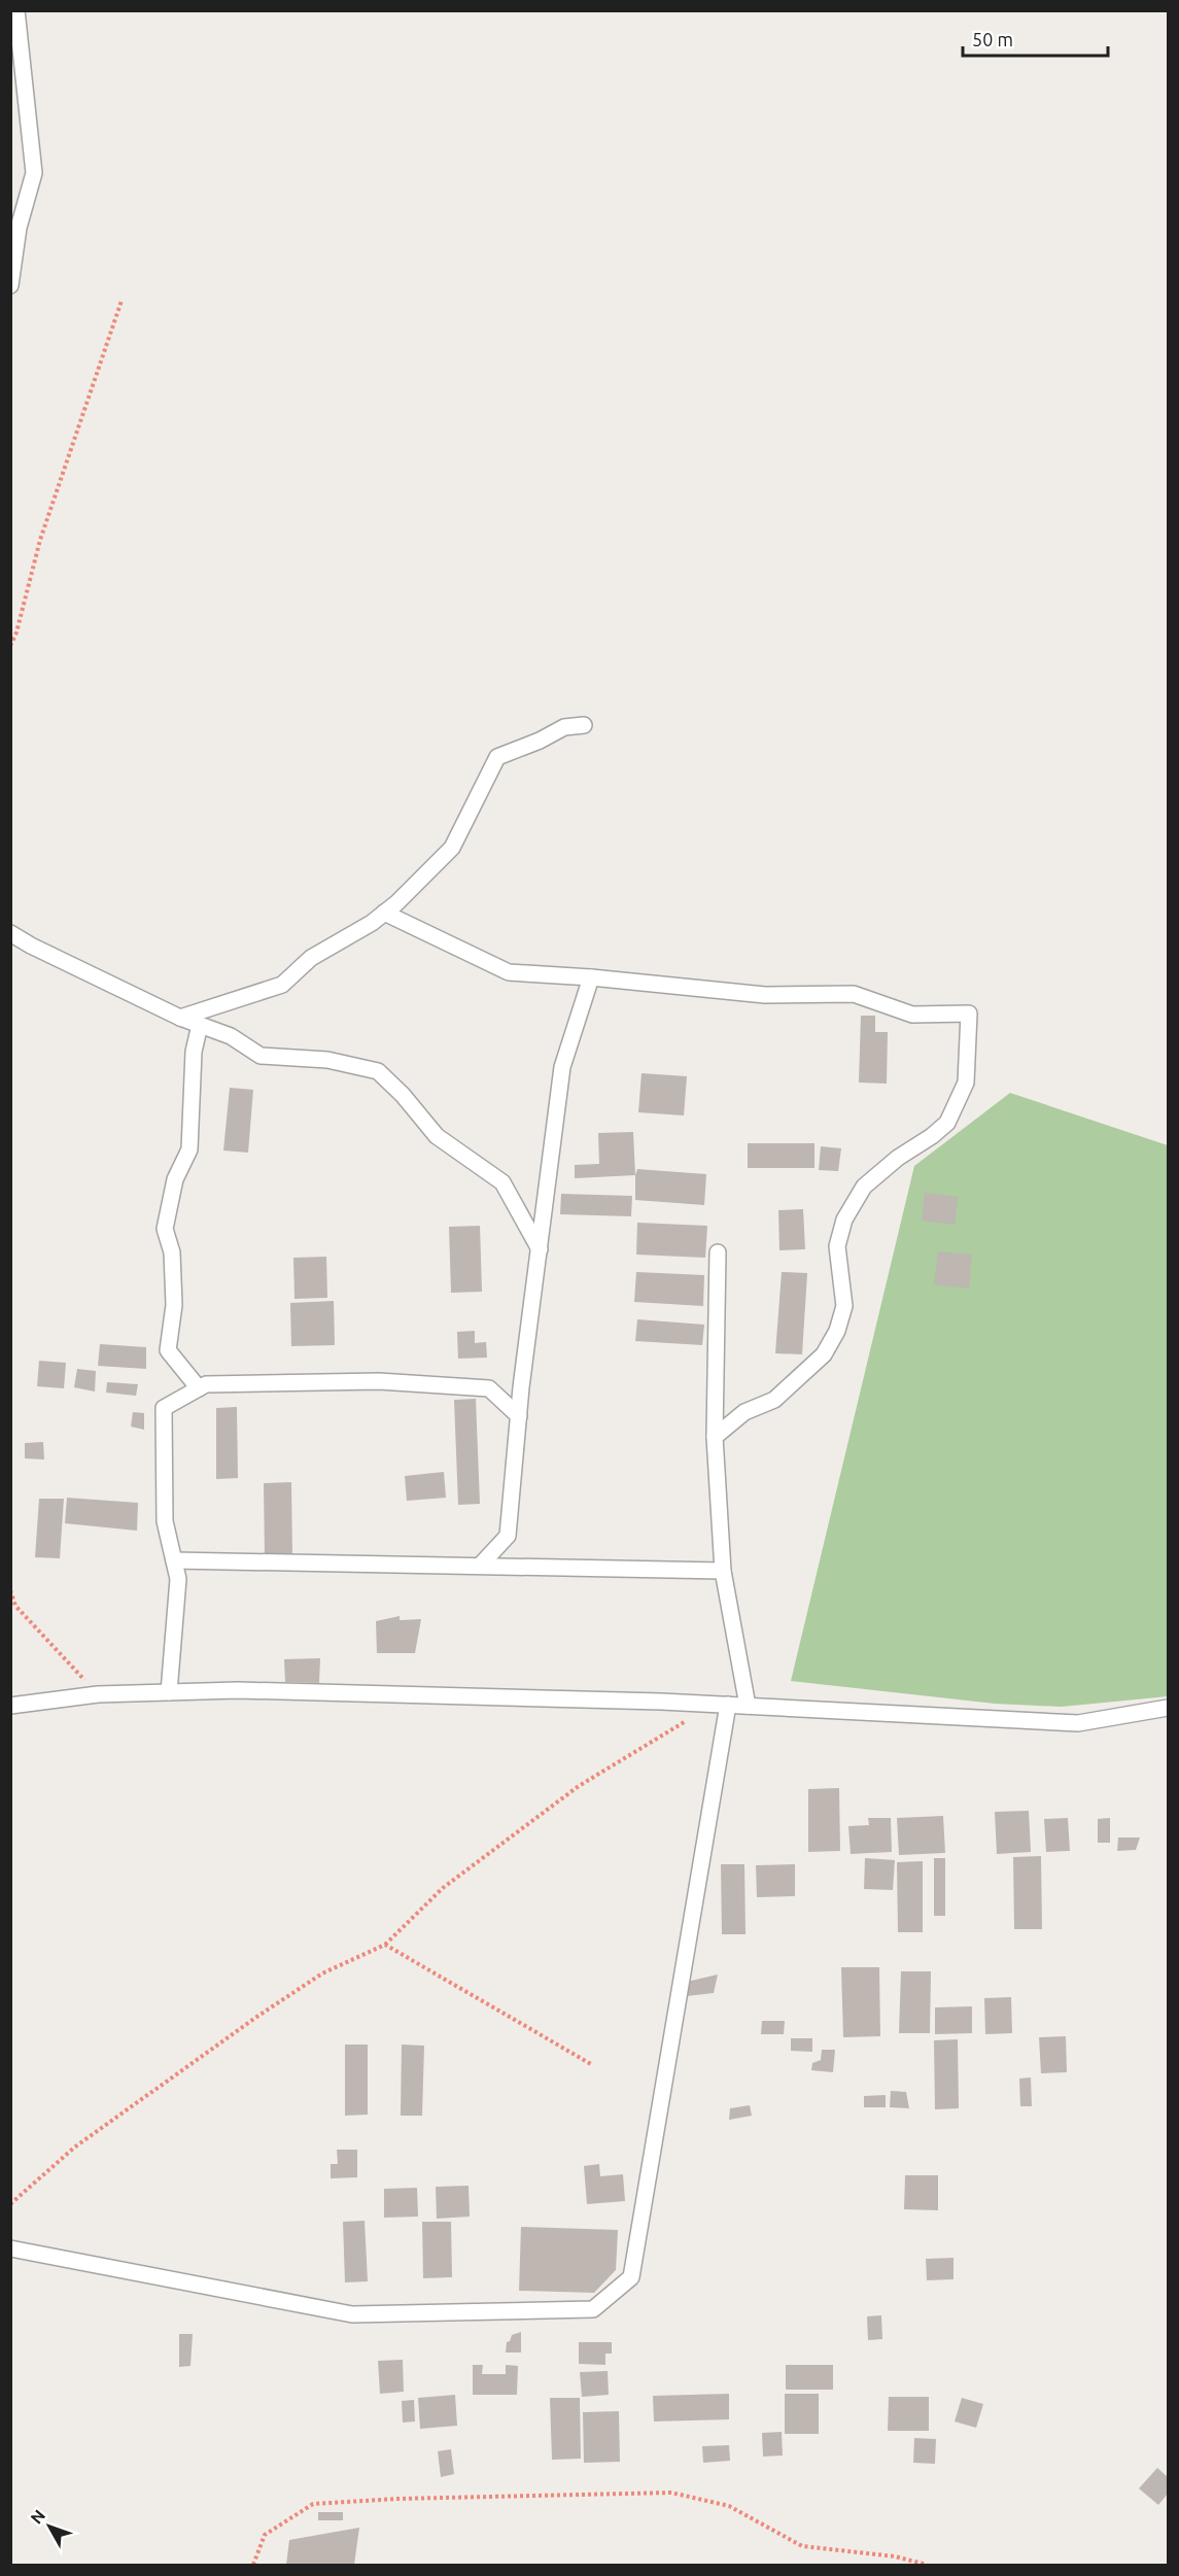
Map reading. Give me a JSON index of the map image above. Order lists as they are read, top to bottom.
{
  "scale_bar": "50 m",
  "north": "top left"
}
